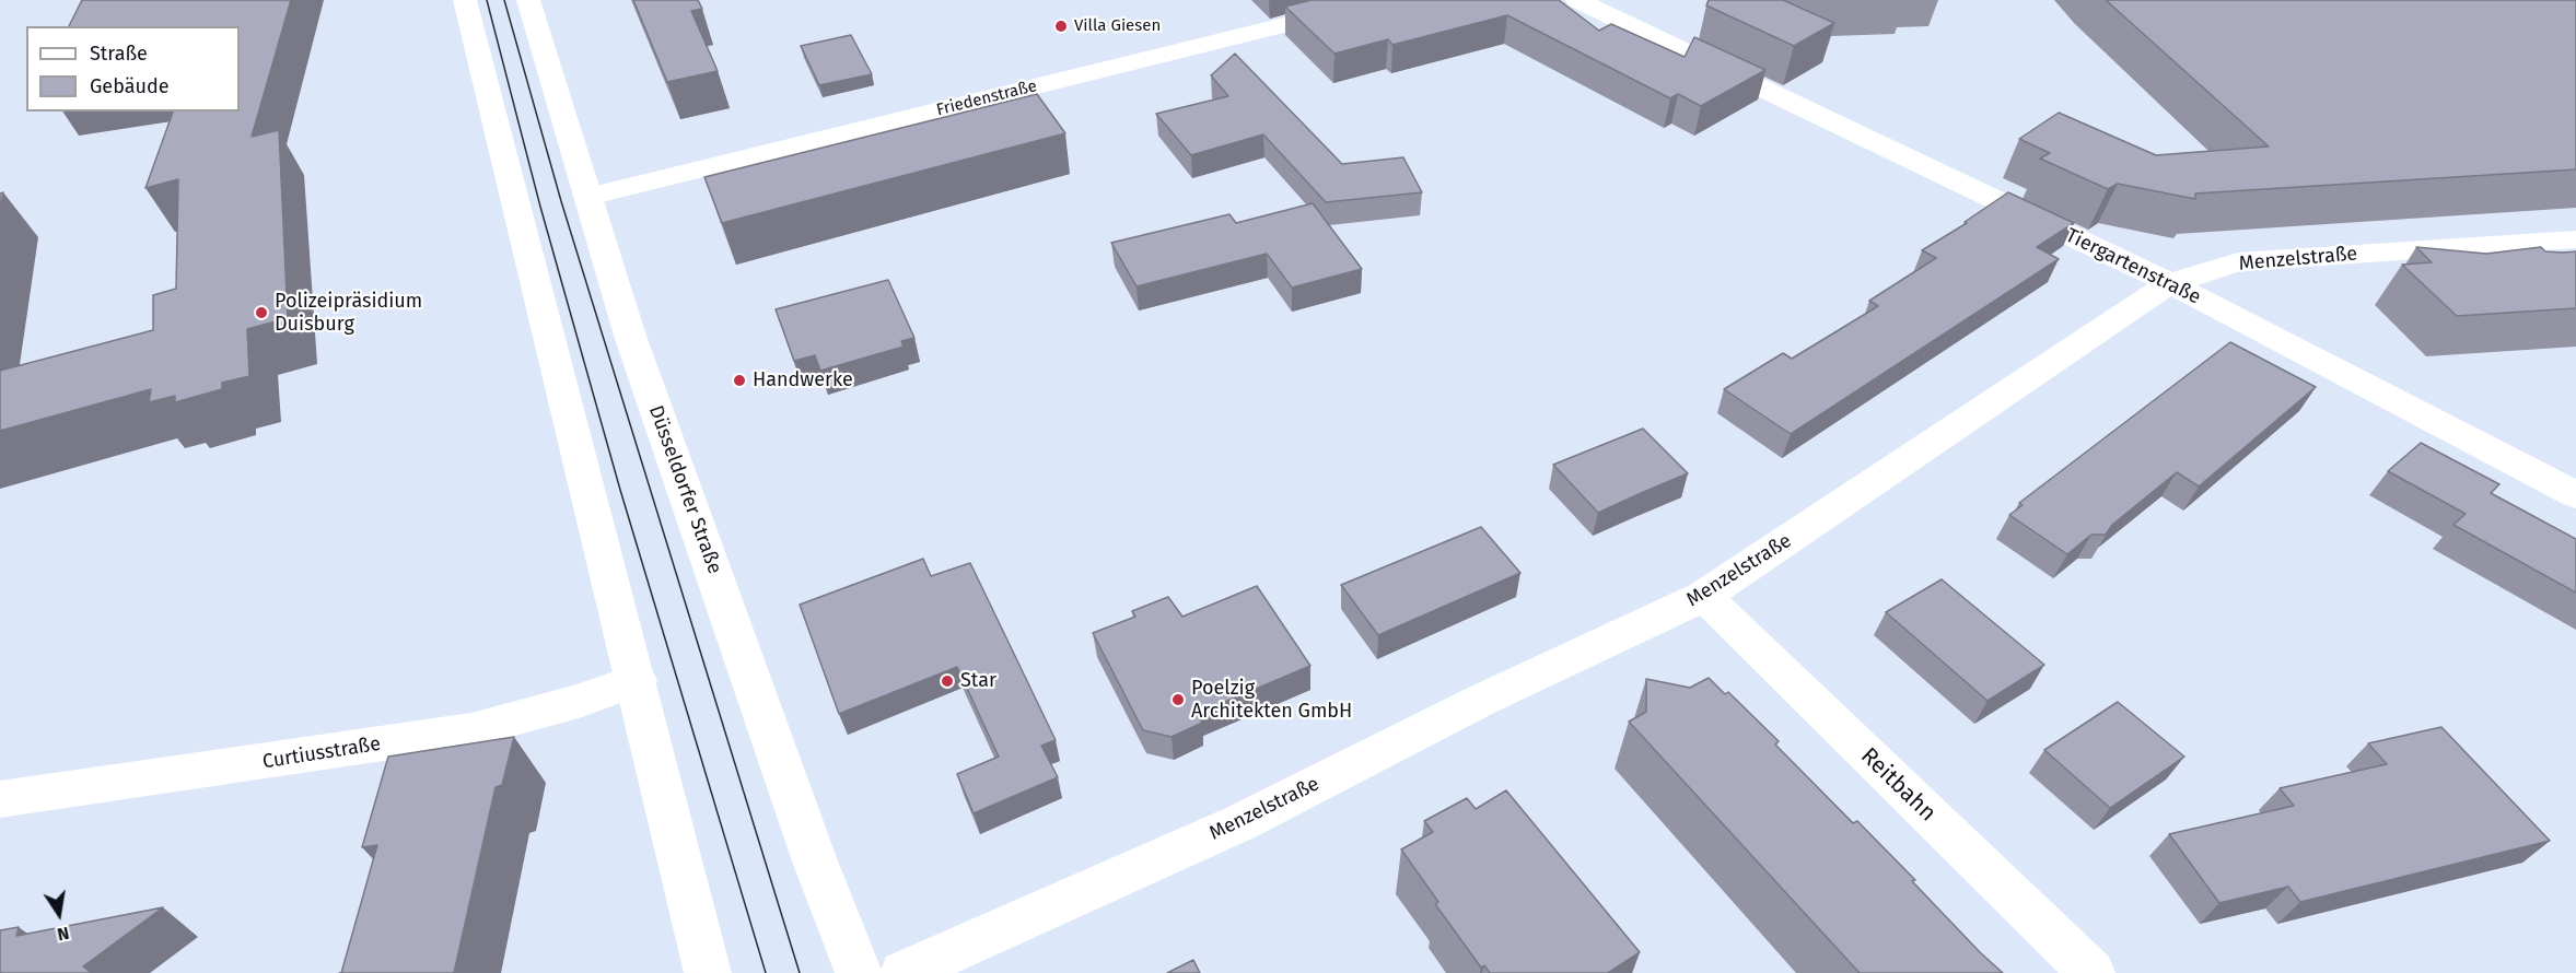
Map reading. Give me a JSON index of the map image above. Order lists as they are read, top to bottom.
{
  "streets": {
    "street": [
      "Friedenstraße",
      "Menzelstraße",
      "Tiergartenstraße",
      "Düsseldorfer Straße",
      "Curtiusstraße",
      "Reitbahn"
    ]
  },
  "crossings": [
    ["Friedenstraße", "Düsseldorfer Straße"],
    ["Menzelstraße", "Tiergartenstraße"],
    ["Menzelstraße", "Reitbahn"]
  ],
  "places": [
    "Villa Giesen",
    "Polizeipräsidium Duisburg",
    "Handwerke",
    "Star",
    "Poelzig Architekten GmbH"
  ],
  "legend": ["Straße", "Gebäude"],
  "north": "bottom"
}
